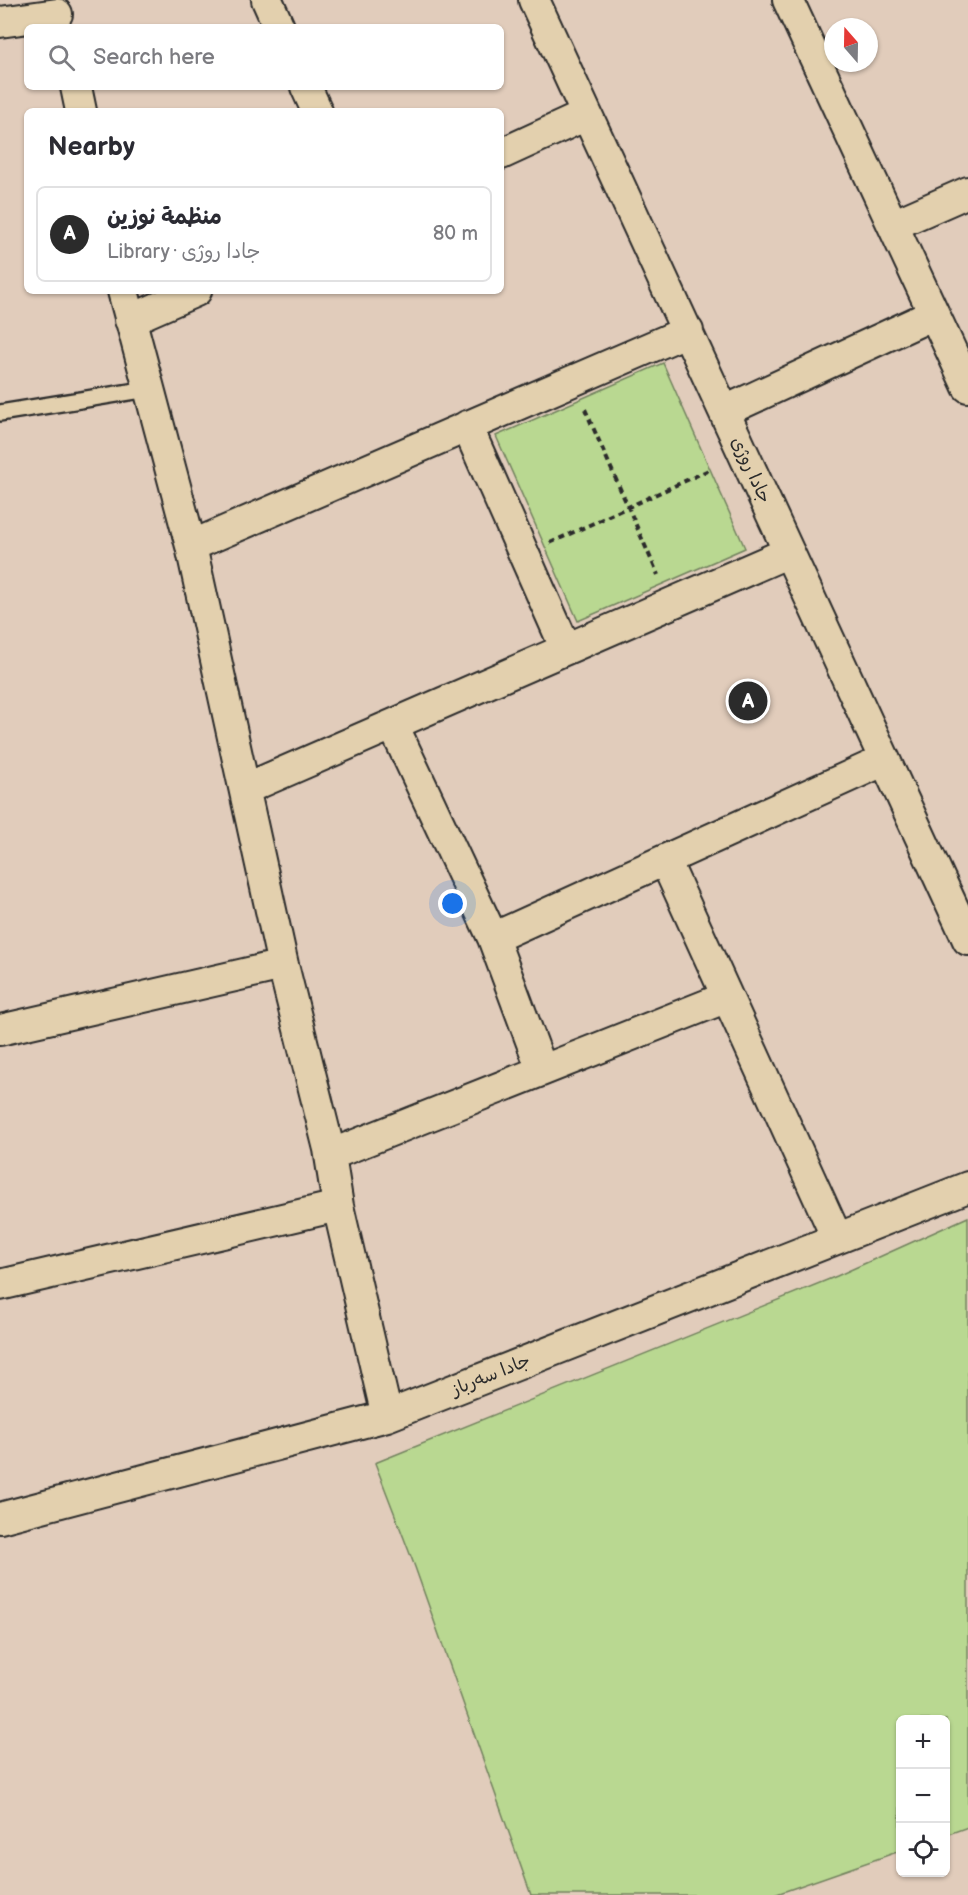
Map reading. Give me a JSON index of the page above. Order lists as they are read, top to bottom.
{
  "streets": {
    "street": ["جادا روژی", "جادا سەرباز"]
  },
  "north": "top",
  "page": {
    "search": "Search here",
    "heading": "Nearby",
    "list": [
      {
        "mark": "A",
        "name": "منظمة نوزين",
        "note": "Library · جادا روژی",
        "value": "80 m"
      }
    ],
    "pins": "A",
    "map_buttons": ["+", "−"]
  }
}
